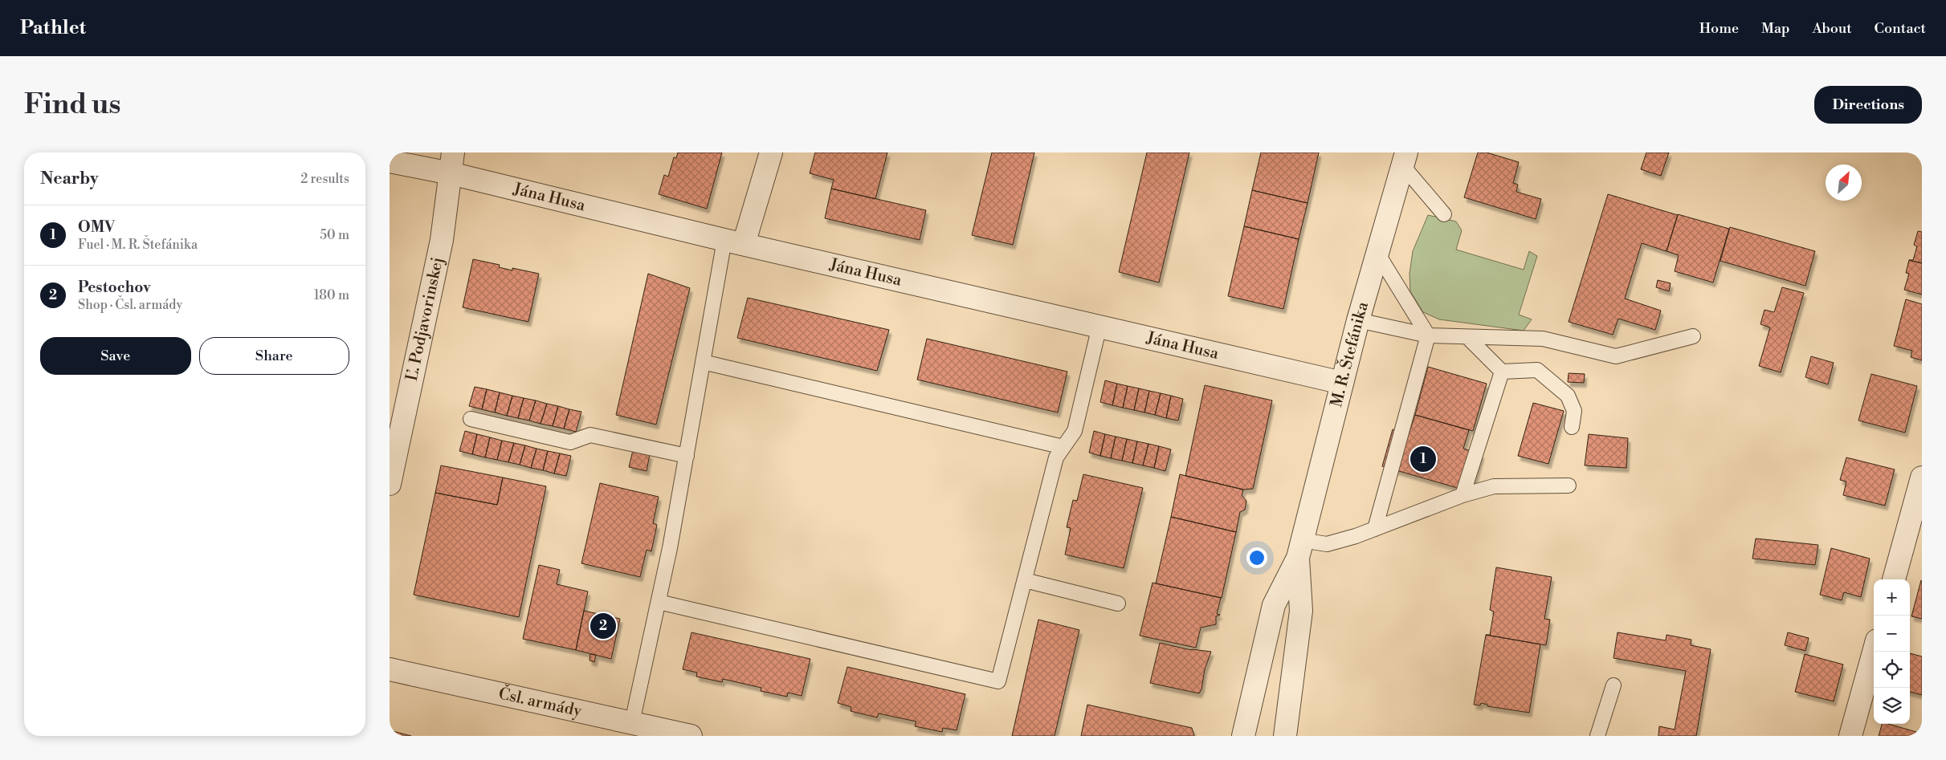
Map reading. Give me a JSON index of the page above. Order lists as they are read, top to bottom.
{
  "streets": {
    "street": [
      "Jána Husa",
      "Ľ. Podjavorinskej",
      "M. R. Štefánika",
      "Čsl. armády"
    ]
  },
  "crossings": [
    ["Jána Husa", "Ľ. Podjavorinskej"],
    ["Jána Husa", "M. R. Štefánika"]
  ],
  "north": "top right",
  "page": {
    "header": "Pathlet",
    "nav": [
      "Home",
      "Map",
      "About",
      "Contact"
    ],
    "buttons": [
      "Directions",
      ["Save", "Share"]
    ],
    "title": "Find us",
    "heading": ["Nearby", "2 results"],
    "list": [
      {
        "mark": "1",
        "name": "OMV",
        "note": "Fuel · M. R. Štefánika",
        "value": "50 m"
      },
      {
        "mark": "2",
        "name": "Pestochov",
        "note": "Shop · Čsl. armády",
        "value": "180 m"
      }
    ],
    "pins": ["1", "2"],
    "map_buttons": ["+", "−"]
  }
}
